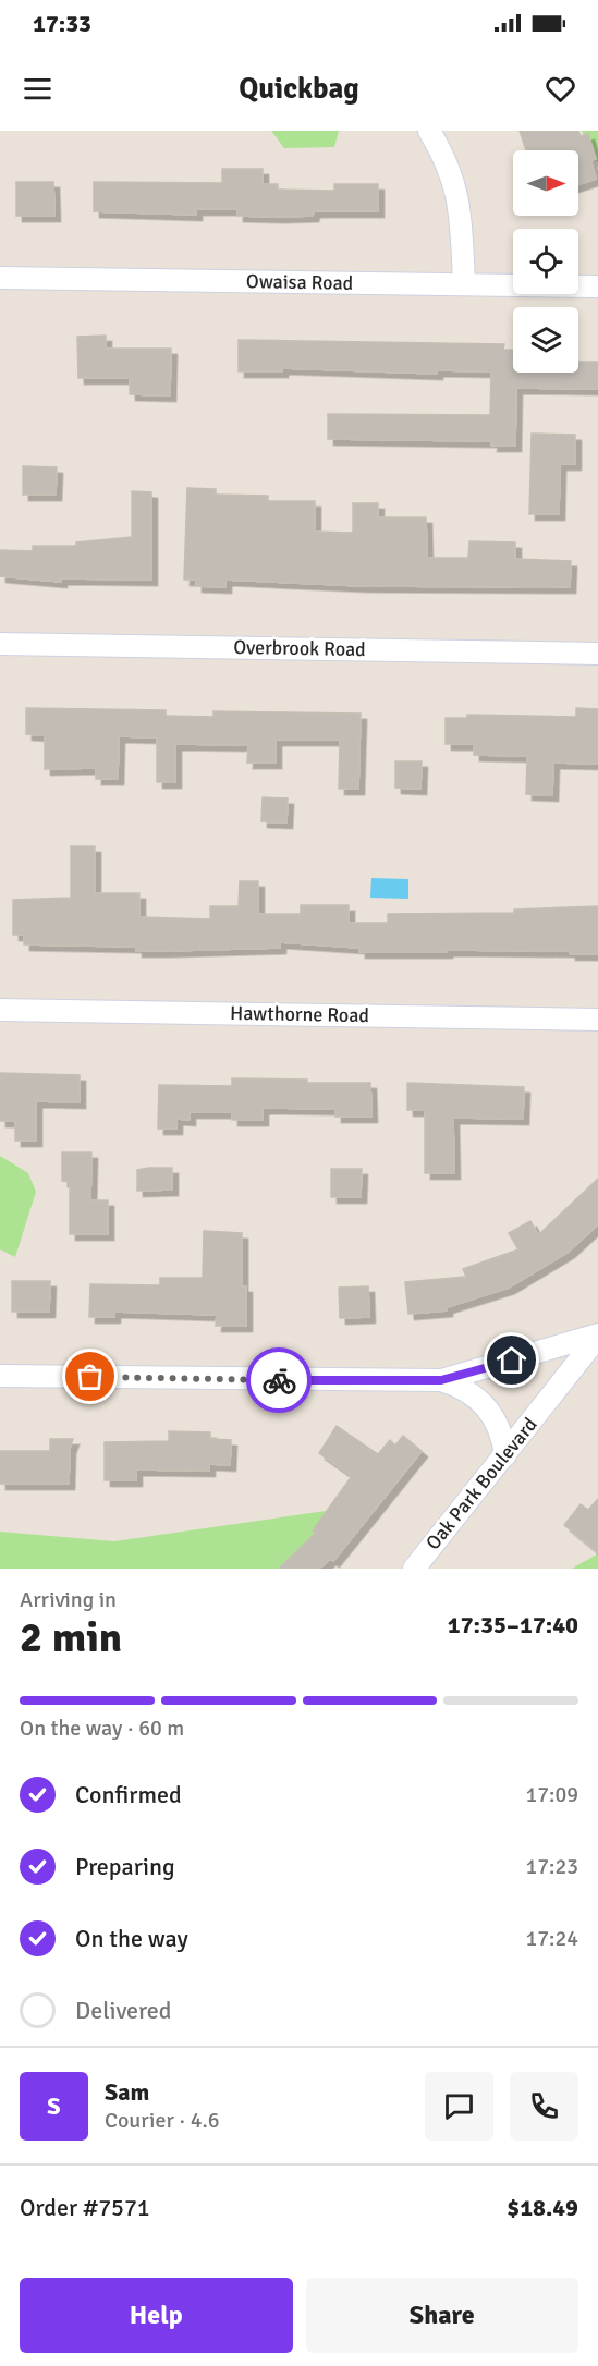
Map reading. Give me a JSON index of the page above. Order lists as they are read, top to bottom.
{
  "streets": {
    "street": [
      "Owaisa Road",
      "Overbrook Road",
      "Hawthorne Road",
      "Oak Park Boulevard"
    ]
  },
  "north": "right",
  "page": {
    "status": "17:33",
    "header": "Quickbag",
    "heading": ["2 min", "Arriving in", "17:35–17:40"],
    "panel": [
      "Sam",
      "Courier · 4.6",
      "Order #7571",
      "$18.49"
    ],
    "bar": "On the way · 60 m",
    "list": [
      ["Confirmed", "17:09"],
      ["Preparing", "17:23"],
      ["On the way", "17:24"],
      "Delivered"
    ],
    "round": "S",
    "buttons": ["Help", "Share"]
  }
}
